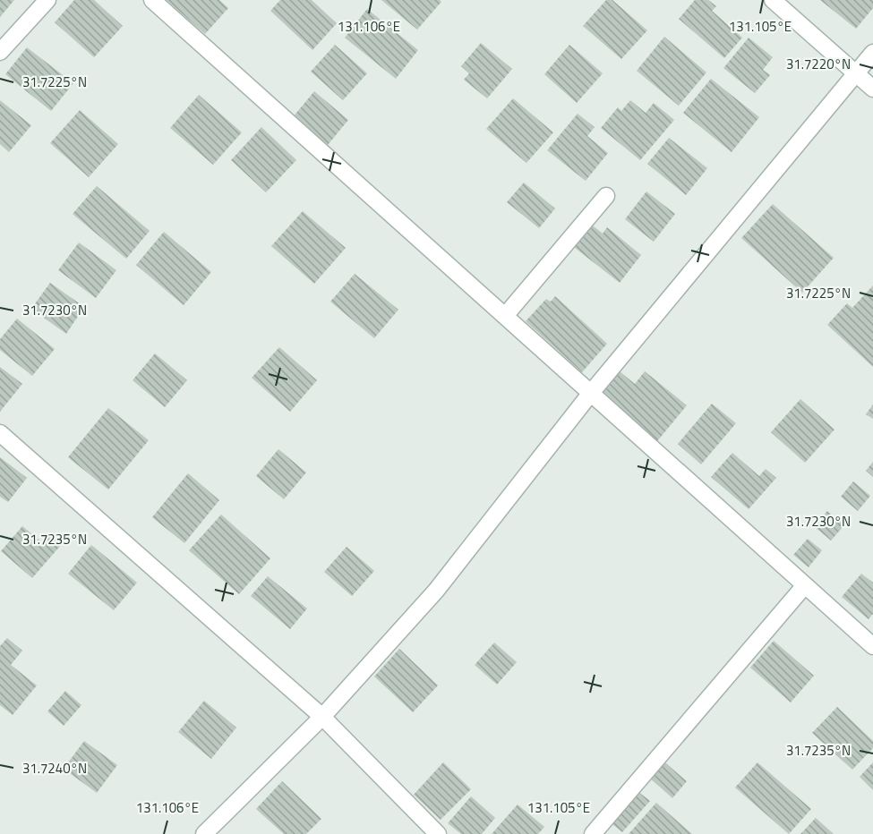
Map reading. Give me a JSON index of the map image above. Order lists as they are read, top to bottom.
{
  "coordinates": [
    "131.105°E",
    "131.106°E",
    "31.7220°N",
    "31.7225°N",
    "31.7230°N",
    "31.7235°N",
    "31.7240°N"
  ]
}
